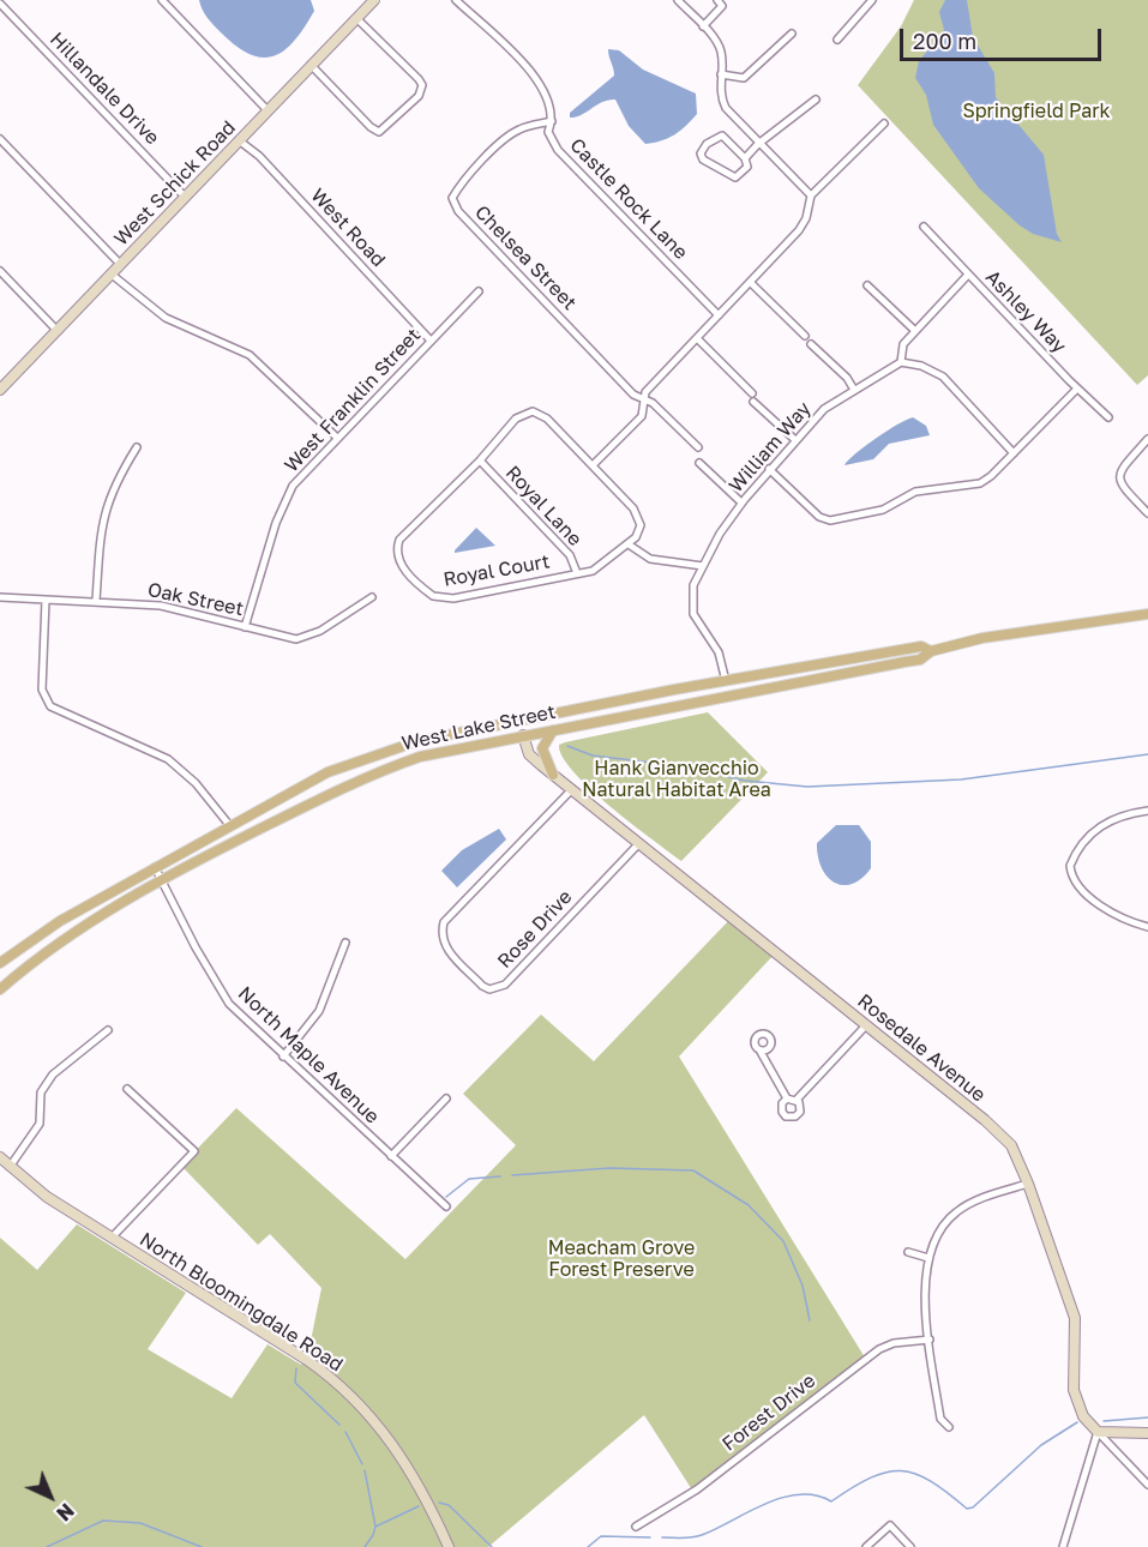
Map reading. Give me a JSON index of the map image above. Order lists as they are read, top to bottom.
{
  "streets": {
    "main road": ["West Lake Street"],
    "street": [
      "Hillandale Drive",
      "West Schick Road",
      "Castle Rock Lane",
      "West Road",
      "Chelsea Street",
      "Ashley Way",
      "West Franklin Street",
      "William Way",
      "Royal Lane",
      "Royal Court",
      "Oak Street",
      "Rose Drive",
      "Rosedale Avenue",
      "North Maple Avenue",
      "North Bloomingdale Road",
      "Forest Drive"
    ]
  },
  "crossings": [
    ["Hillandale Drive", "West Schick Road"],
    ["West Schick Road", "West Road"],
    ["Castle Rock Lane", "Chelsea Street"],
    ["West Road", "West Franklin Street"],
    ["West Franklin Street", "Oak Street"],
    ["William Way", "West Lake Street"],
    ["Royal Lane", "Royal Court"],
    ["West Lake Street", "Rosedale Avenue"],
    ["West Lake Street", "North Maple Avenue"],
    ["Rose Drive", "Rosedale Avenue"]
  ],
  "parks": ["Springfield Park", "Hank Gianvecchio Natural Habitat Area", "Meacham Grove Forest Preserve"],
  "scale_bar": "200 m",
  "north": "bottom right"
}
